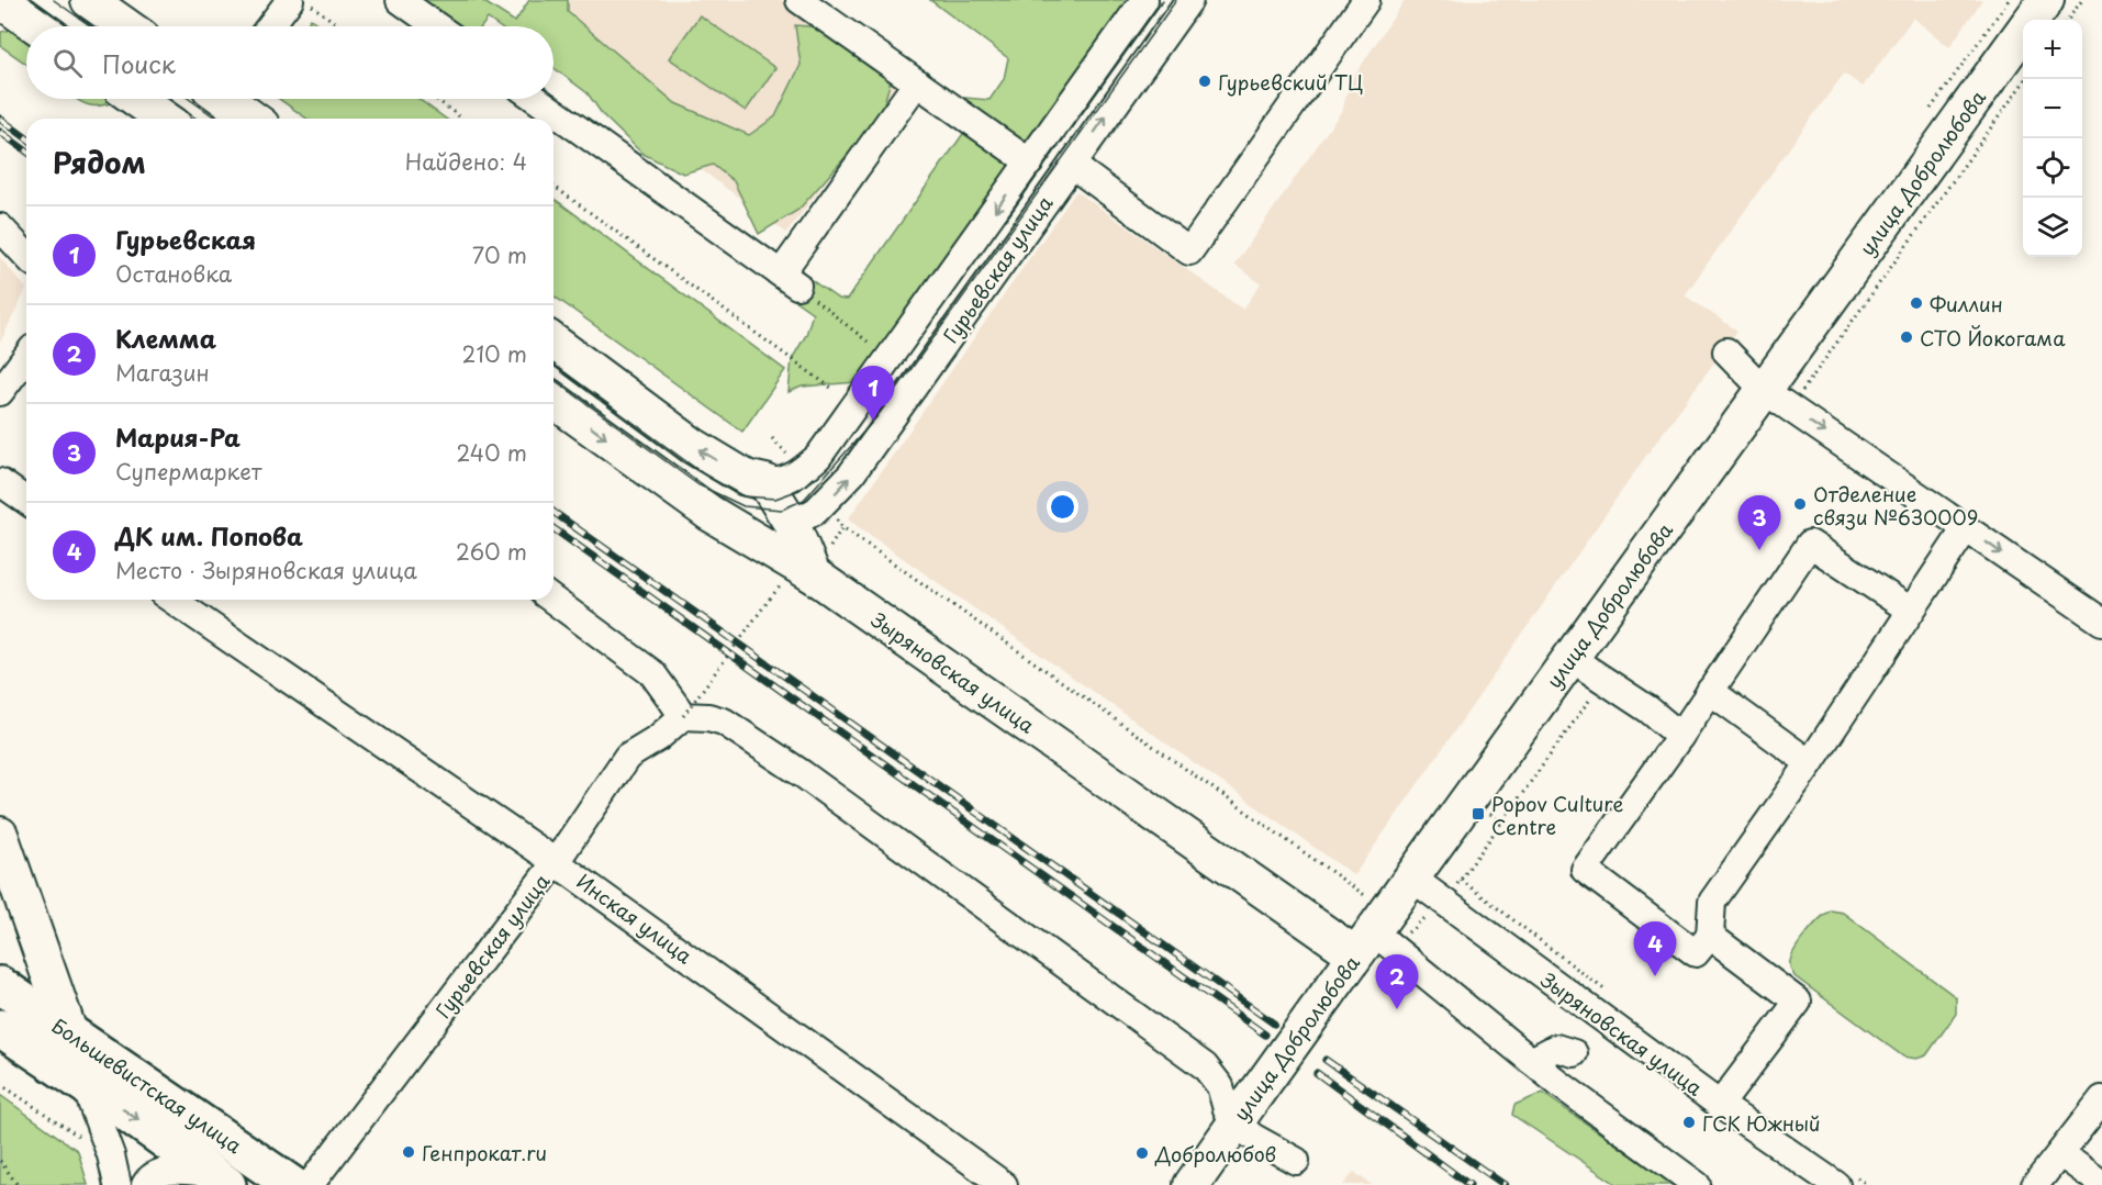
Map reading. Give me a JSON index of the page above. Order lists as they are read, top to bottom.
{
  "streets": {
    "highway": ["Большевистская улица"],
    "main road": ["улица Добролюбова", "Зыряновская улица"],
    "street": ["Гурьевская улица", "Инская улица"]
  },
  "crossings": [
    ["улица Добролюбова", "Зыряновская улица"],
    ["Гурьевская улица", "Инская улица"]
  ],
  "places": {
    "other": [
      "Гурьевский ТЦ",
      "Филлин",
      "СТО Йокогама",
      "Отделение связи №630009",
      "ГСК Южный",
      "Генпрокат.ru",
      "Добролюбов"
    ],
    "transit": ["Popov Culture Centre"]
  },
  "page": {
    "map_buttons": ["+", "−"],
    "search": "Поиск",
    "heading": ["Рядом", "Найдено: 4"],
    "list": [
      {
        "mark": "1",
        "name": "Гурьевская",
        "note": "Остановка",
        "value": "70 m"
      },
      {
        "mark": "2",
        "name": "Клемма",
        "note": "Магазин",
        "value": "210 m"
      },
      {
        "mark": "3",
        "name": "Мария-Ра",
        "note": "Супермаркет",
        "value": "240 m"
      },
      {
        "mark": "4",
        "name": "ДК им. Попова",
        "note": "Место · Зыряновская улица",
        "value": "260 m"
      }
    ],
    "pins": [
      "1",
      "3",
      "4",
      "2"
    ]
  }
}
